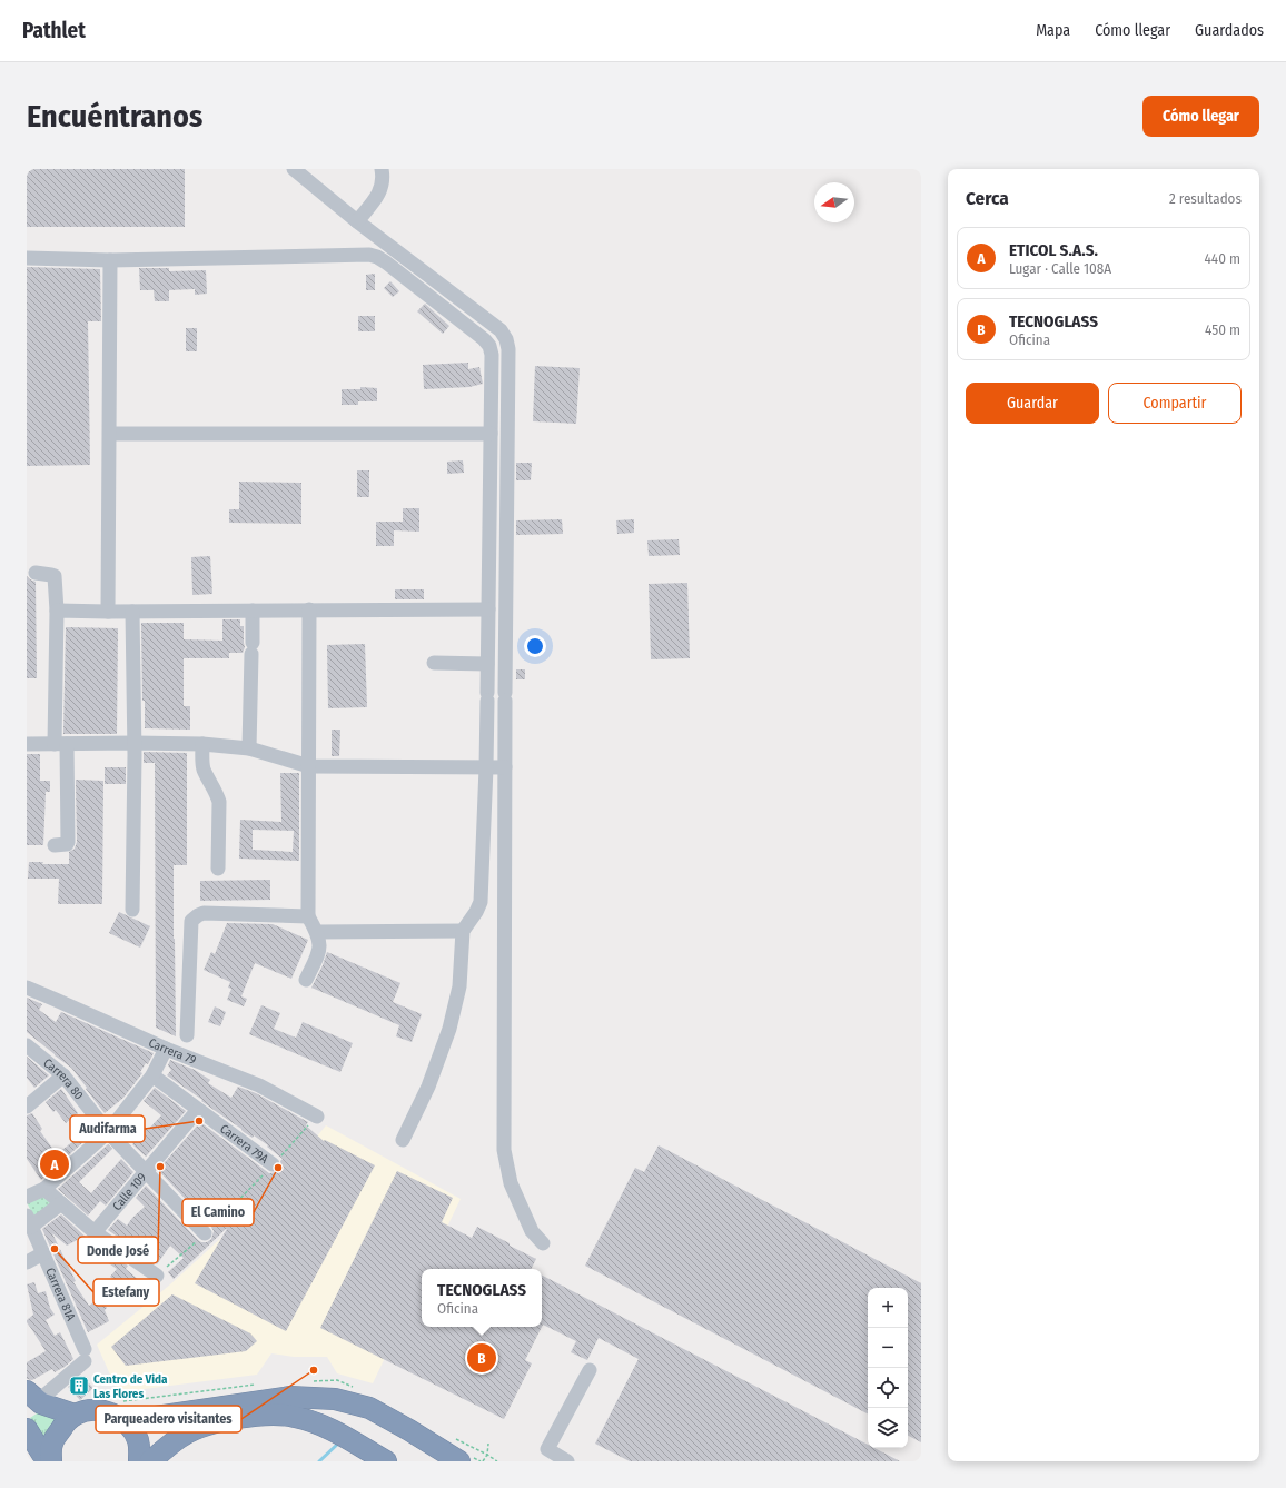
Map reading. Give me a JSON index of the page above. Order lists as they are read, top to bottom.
{
  "streets": {
    "street": [
      "Carrera 79",
      "Carrera 80",
      "Carrera 79A",
      "Calle 109",
      "Carrera 81A"
    ]
  },
  "crossings": [
    ["Carrera 80", "Calle 109"],
    ["Carrera 79A", "Calle 109"]
  ],
  "places": {
    "other": [
      "Audifarma",
      "Donde José",
      "El Camino",
      "Estefany",
      "Parqueadero visitantes"
    ],
    "building": ["Centro de Vida Las Flores"]
  },
  "north": "left",
  "page": {
    "header": "Pathlet",
    "nav": ["Mapa", "Cómo llegar", "Guardados"],
    "buttons": [
      "Cómo llegar",
      ["Guardar", "Compartir"]
    ],
    "title": "Encuéntranos",
    "heading": ["Cerca", "2 resultados"],
    "list": [
      {
        "mark": "A",
        "name": "ETICOL S.A.S.",
        "note": "Lugar · Calle 108A",
        "value": "440 m"
      },
      {
        "mark": "B",
        "name": "TECNOGLASS",
        "note": "Oficina",
        "value": "450 m"
      }
    ],
    "pins": ["A", "B"],
    "popup": ["TECNOGLASS", "Oficina"],
    "map_buttons": ["+", "−"]
  }
}
